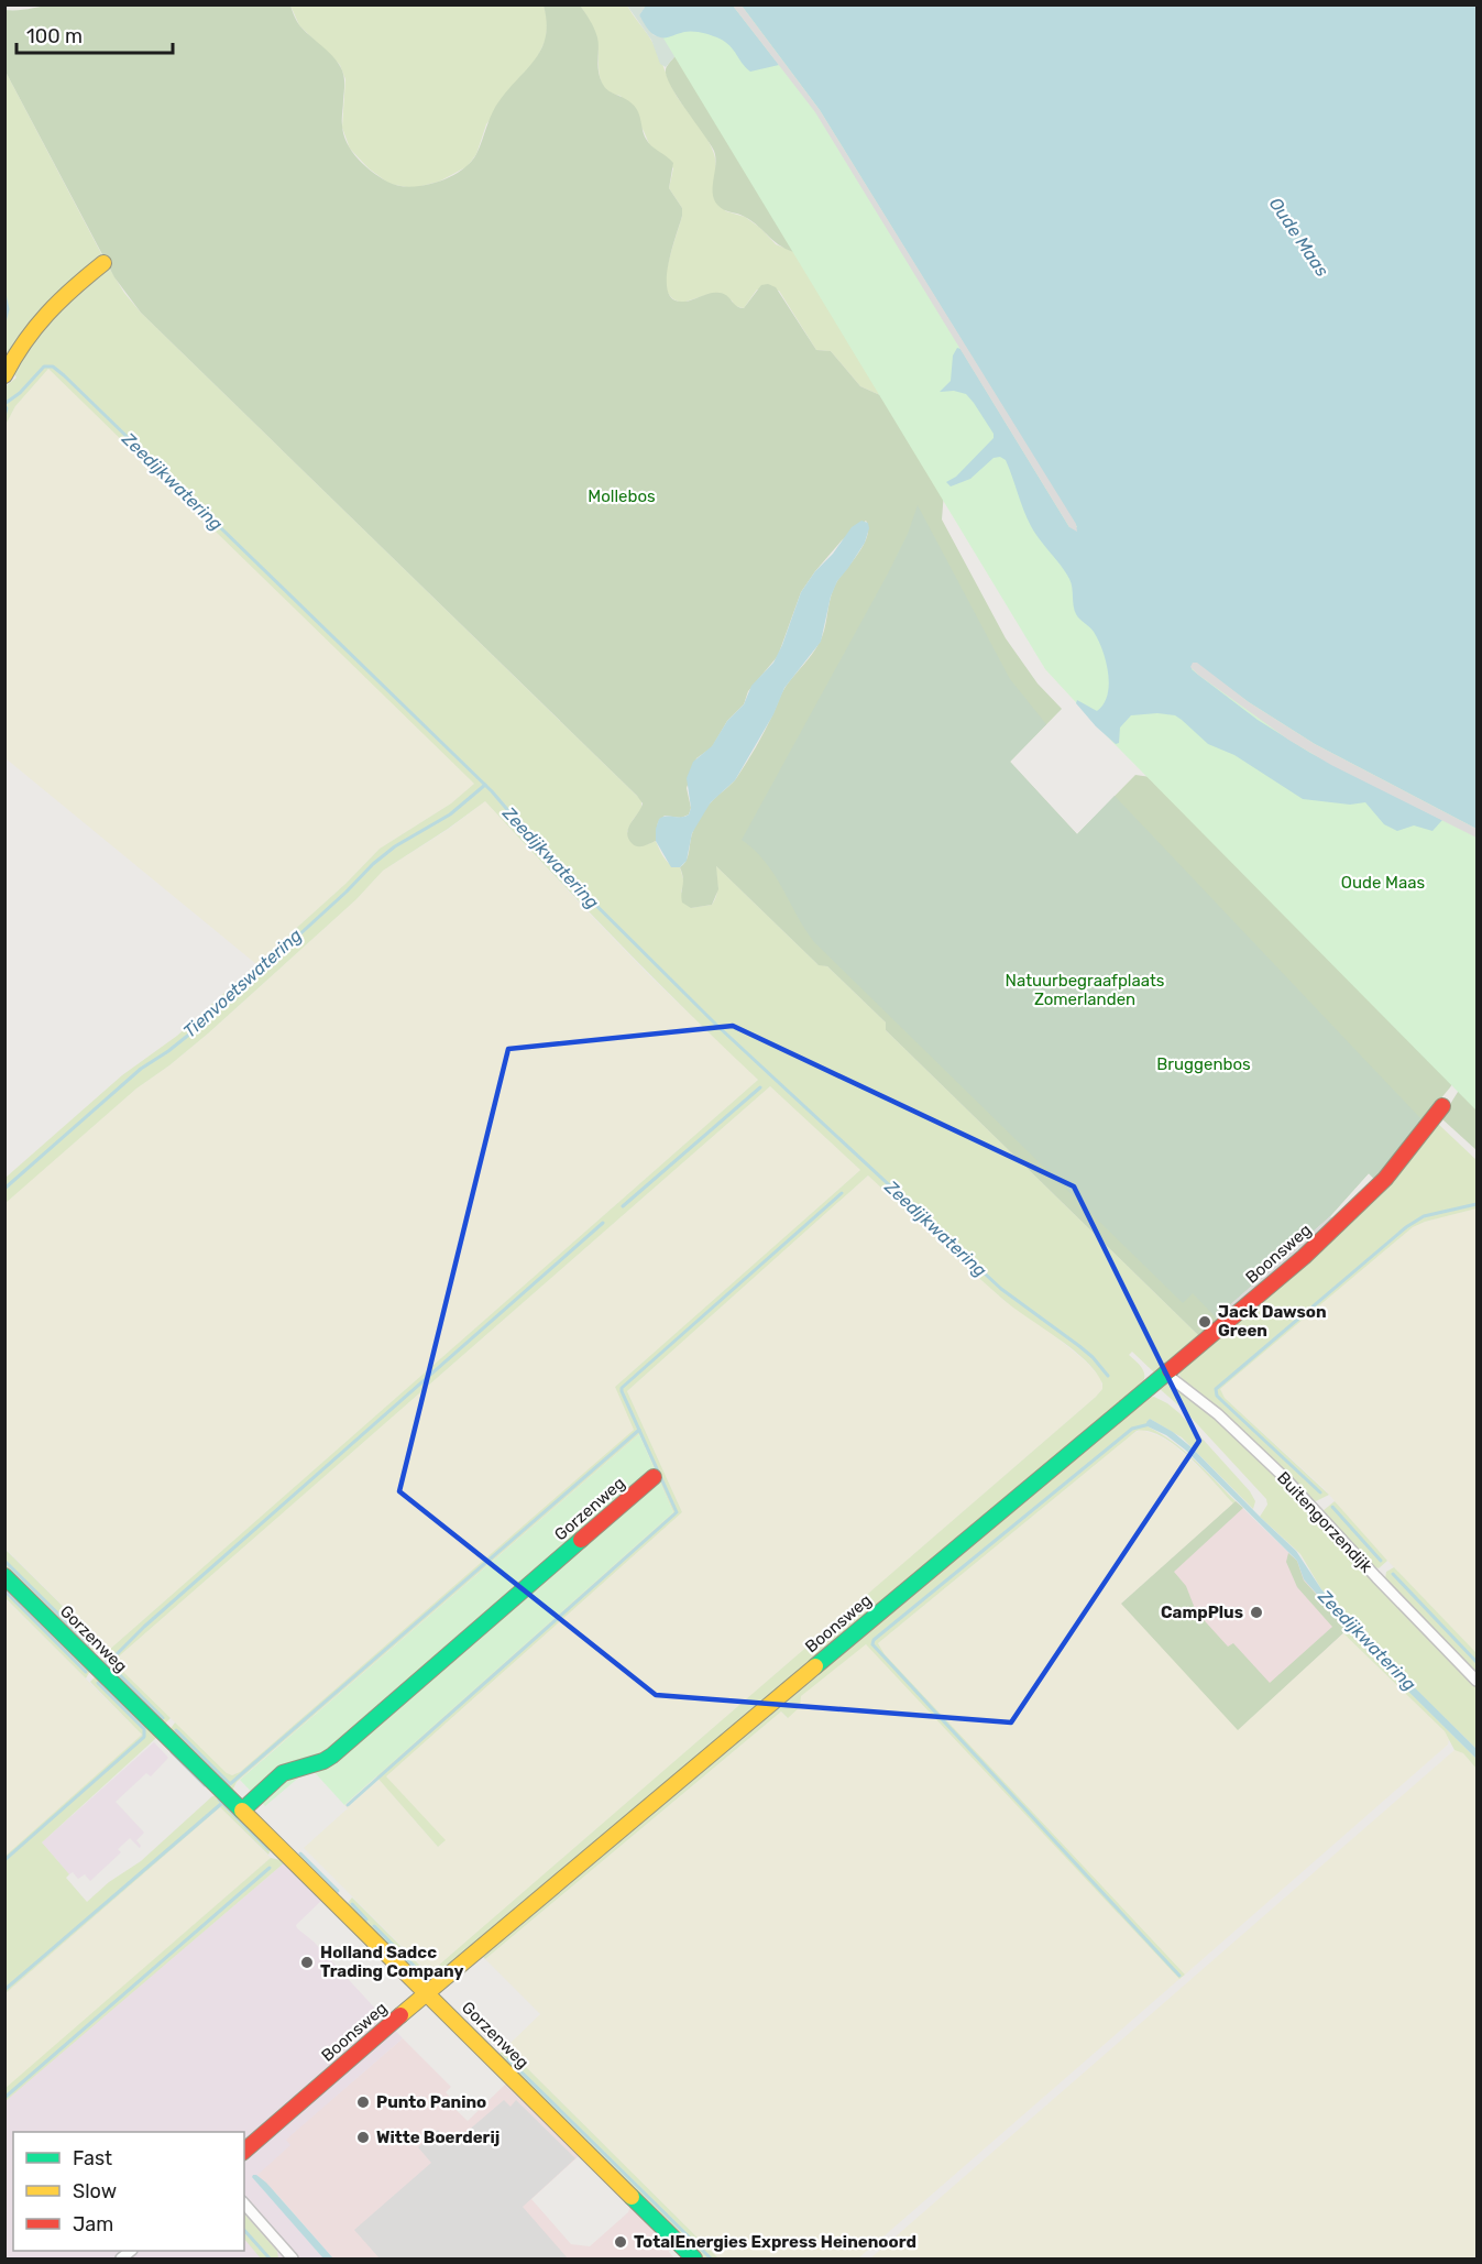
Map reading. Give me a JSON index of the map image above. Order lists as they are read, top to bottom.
{
  "streets": {
    "street": ["Boonsweg", "Gorzenweg", "Buitengorzendijk"]
  },
  "crossings": [
    ["Boonsweg", "Gorzenweg"],
    ["Boonsweg", "Buitengorzendijk"]
  ],
  "water": ["Oude Maas", "Zeedijkwatering", "Tienvoetswatering"],
  "parks": [
    "Mollebos",
    "Oude Maas",
    "Natuurbegraafplaats Zomerlanden",
    "Bruggenbos"
  ],
  "places": [
    "Jack Dawson Green",
    "CampPlus",
    "Holland Sadcc Trading Company",
    "Punto Panino",
    "Witte Boerderij",
    "TotalEnergies Express Heinenoord"
  ],
  "legend": ["Fast", "Slow", "Jam"],
  "scale_bar": "100 m"
}
